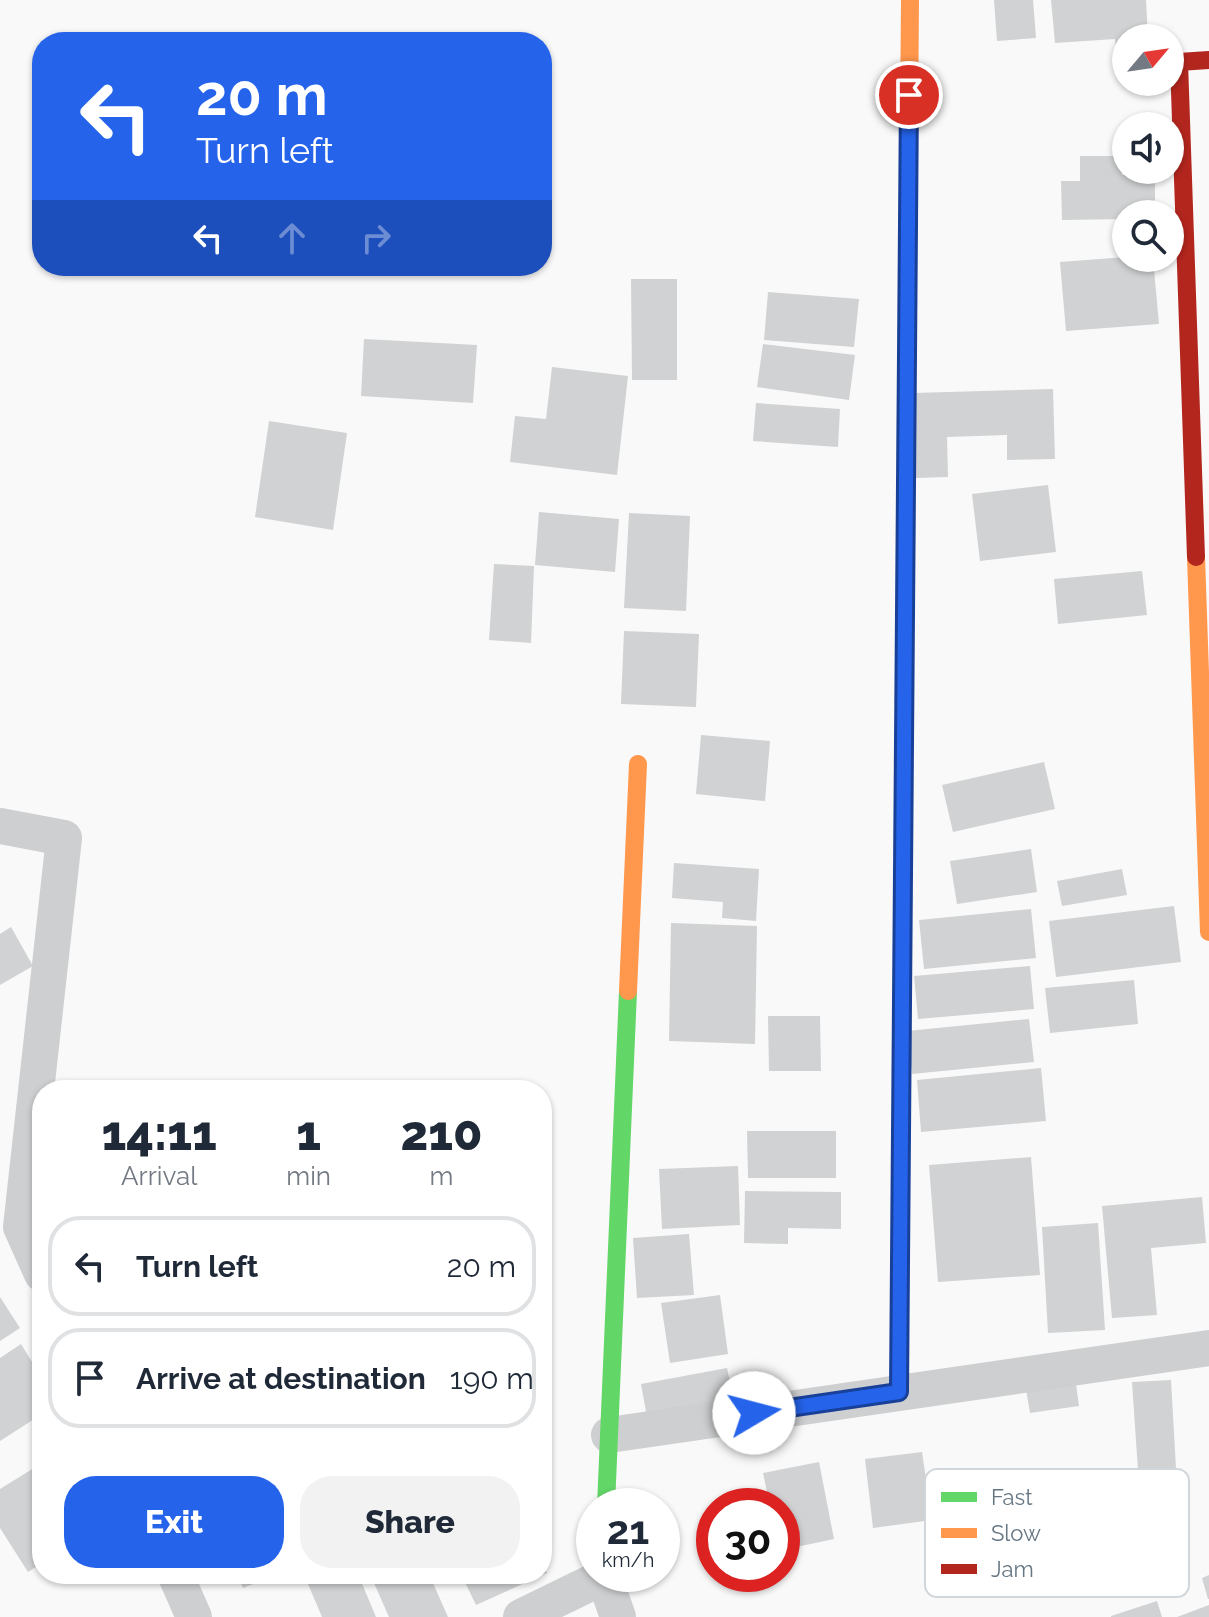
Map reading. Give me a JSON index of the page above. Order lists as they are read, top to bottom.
{
  "legend": ["Fast", "Slow", "Jam"],
  "north": "top right",
  "page": {
    "turn": ["20 m", "Turn left"],
    "eta": [
      "14:11",
      "Arrival",
      "1",
      "min",
      "210",
      "m"
    ],
    "list": [
      {
        "name": "Turn left",
        "value": "20 m"
      },
      {
        "name": "Arrive at destination",
        "value": "190 m"
      }
    ],
    "buttons": ["Exit", "Share"],
    "speed": "21 km/h",
    "limit": "30"
  }
}
